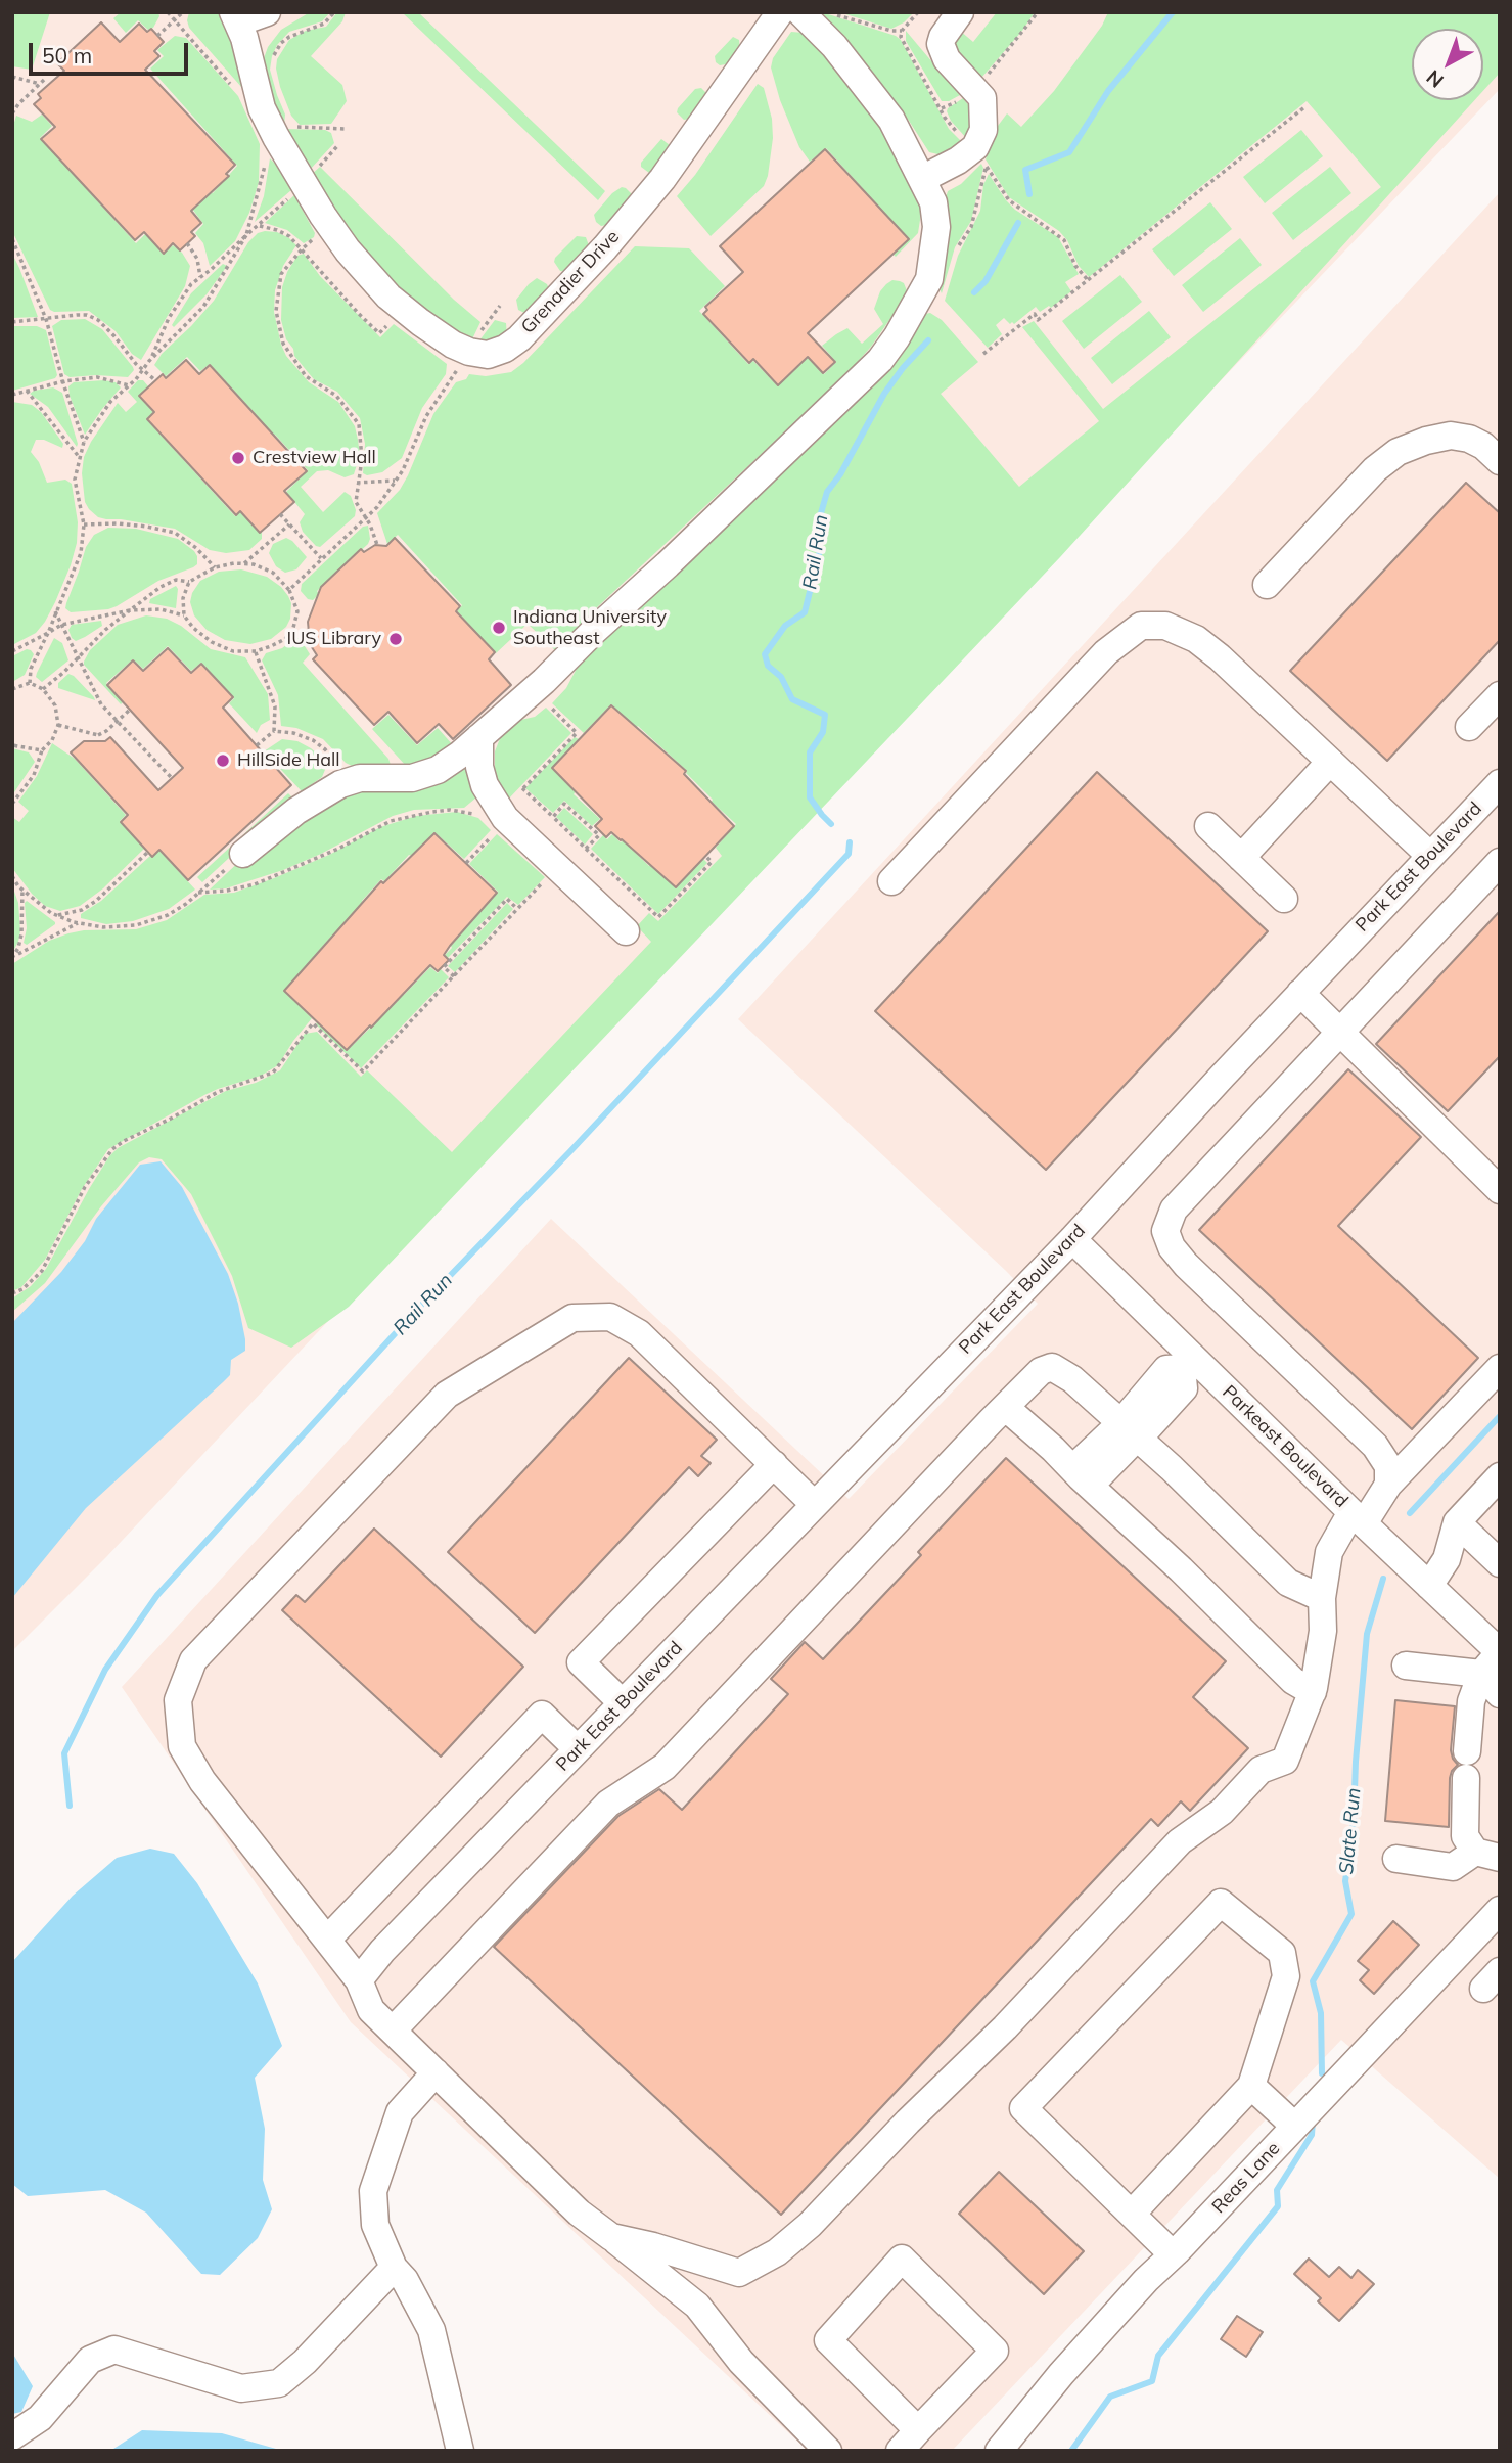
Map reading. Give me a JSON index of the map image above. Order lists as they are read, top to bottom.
{
  "streets": {
    "street": [
      "Grenadier Drive",
      "Park East Boulevard",
      "Parkeast Boulevard",
      "Reas Lane"
    ]
  },
  "crossings": [
    ["Park East Boulevard", "Parkeast Boulevard"]
  ],
  "water": ["Rail Run", "Slate Run"],
  "places": [
    "Crestview Hall",
    "Indiana University Southeast",
    "IUS Library",
    "HillSide Hall"
  ],
  "scale_bar": "50 m",
  "north": "bottom left"
}
